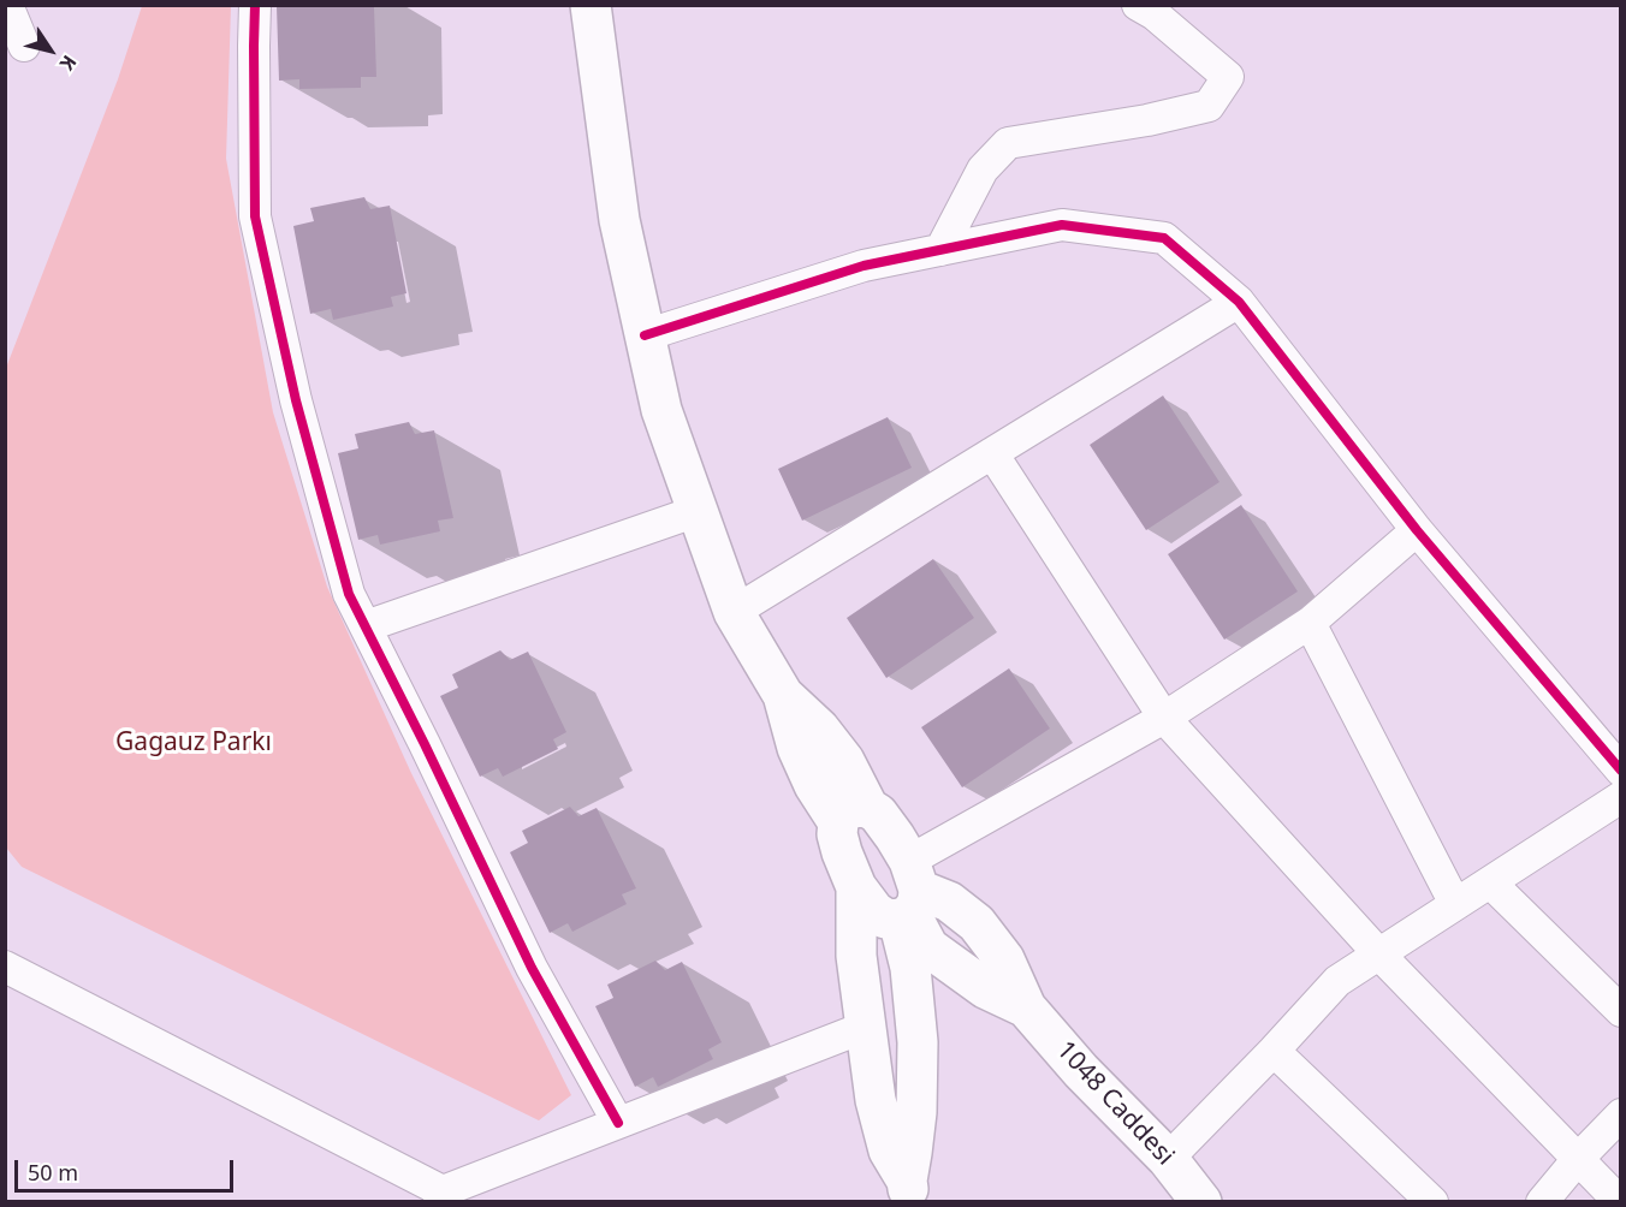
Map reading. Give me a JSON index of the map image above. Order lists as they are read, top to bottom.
{
  "streets": {
    "main road": ["1048 Caddesi"]
  },
  "parks": ["Gagauz Parkı"],
  "scale_bar": "50 m",
  "north": "bottom right"
}
